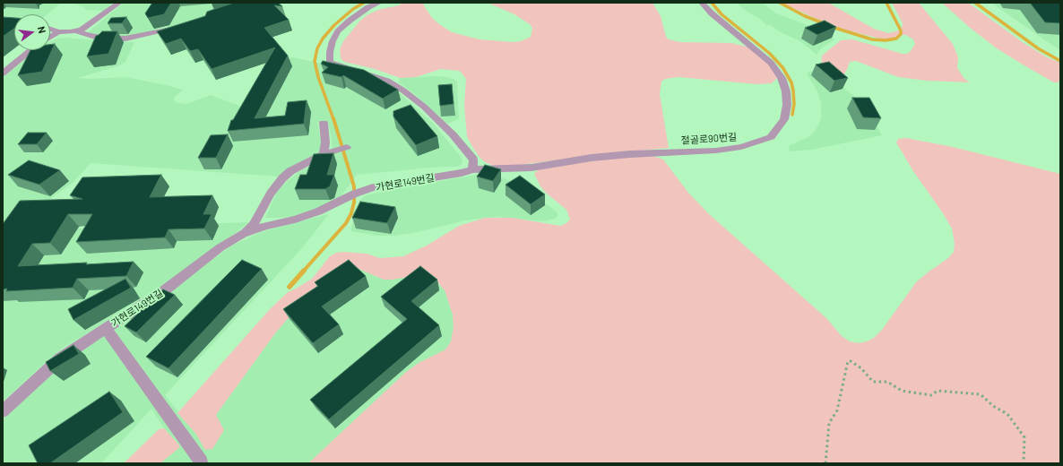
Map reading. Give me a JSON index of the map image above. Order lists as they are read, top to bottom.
{
  "streets": {
    "lane": ["절골로90번길", "가현로149번길"]
  },
  "crossings": [
    ["절골로90번길", "가현로149번길"]
  ],
  "north": "right"
}
